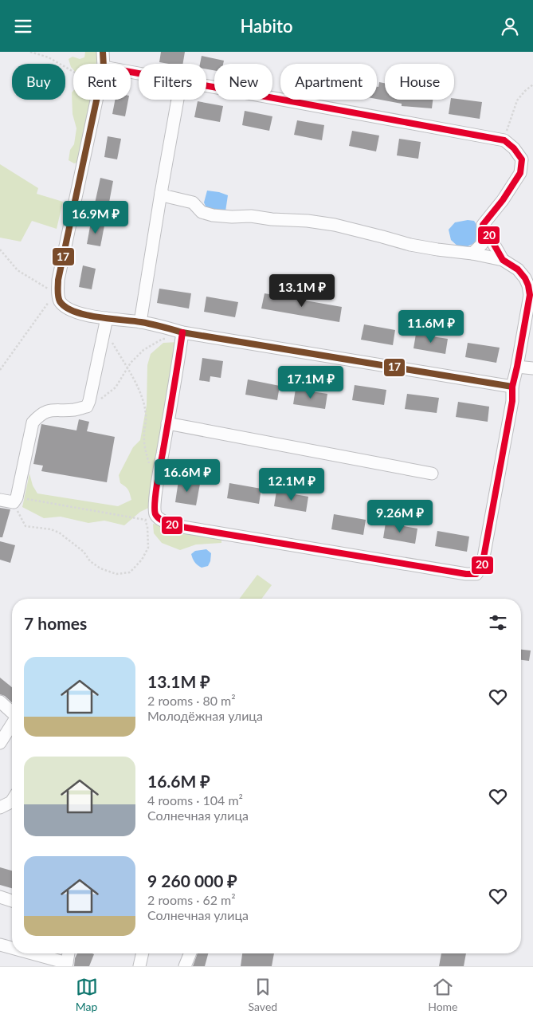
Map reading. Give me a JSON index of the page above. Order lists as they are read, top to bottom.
{
  "lines": ["transit line 17", "transit line 20"],
  "page": {
    "header": "Habito",
    "chip": [
      "Buy",
      "Rent",
      "Filters",
      "New",
      "Apartment",
      "House"
    ],
    "price": [
      "16.9M ₽",
      "13.1M ₽",
      "11.6M ₽",
      "17.1M ₽",
      "16.6M ₽",
      "12.1M ₽",
      "9.26M ₽"
    ],
    "heading": "7 homes",
    "list": [
      {
        "name": "13.1M ₽",
        "note": "2 rooms · 80 m² · Молодёжная улица"
      },
      {
        "name": "16.6M ₽",
        "note": "4 rooms · 104 m² · Солнечная улица"
      },
      {
        "name": "9 260 000 ₽",
        "note": "2 rooms · 62 m² · Солнечная улица"
      }
    ],
    "tabs": ["Map", "Saved", "Home"]
  }
}
